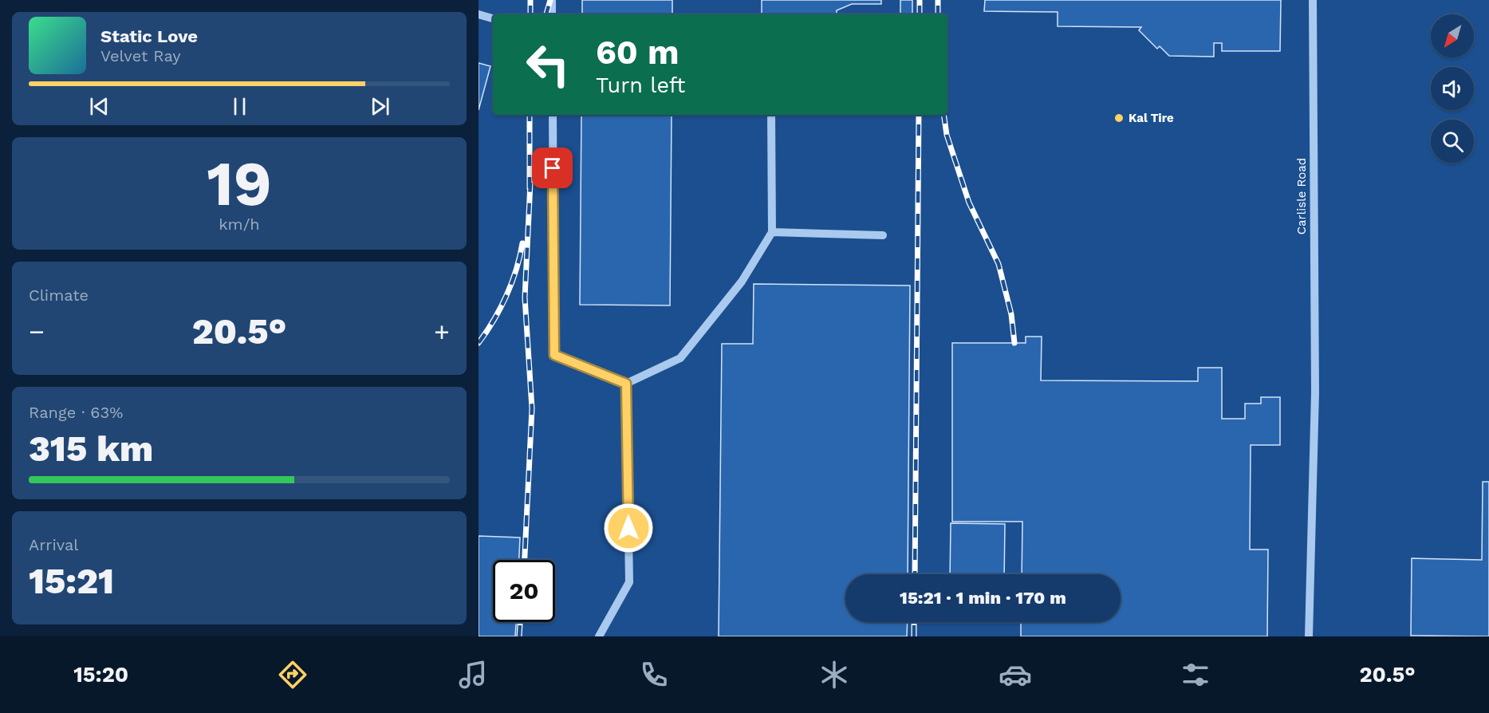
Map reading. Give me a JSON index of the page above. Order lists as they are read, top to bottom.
{
  "streets": {
    "street": ["Carlisle Road"]
  },
  "places": ["Kal Tire"],
  "north": "bottom left",
  "page": {
    "turn": ["60 m", "Turn left"],
    "song": ["Static Love", "Velvet Ray"],
    "tile": [
      ["19", "km/h"],
      "Climate",
      ["Range · 63%", "315 km"],
      ["Arrival", "15:21"]
    ],
    "heat": ["−", "20.5°", "+"],
    "limit": "20",
    "trip": "15:21 · 1 min · 170 m",
    "tabs": ["15:20", "20.5°"]
  }
}
